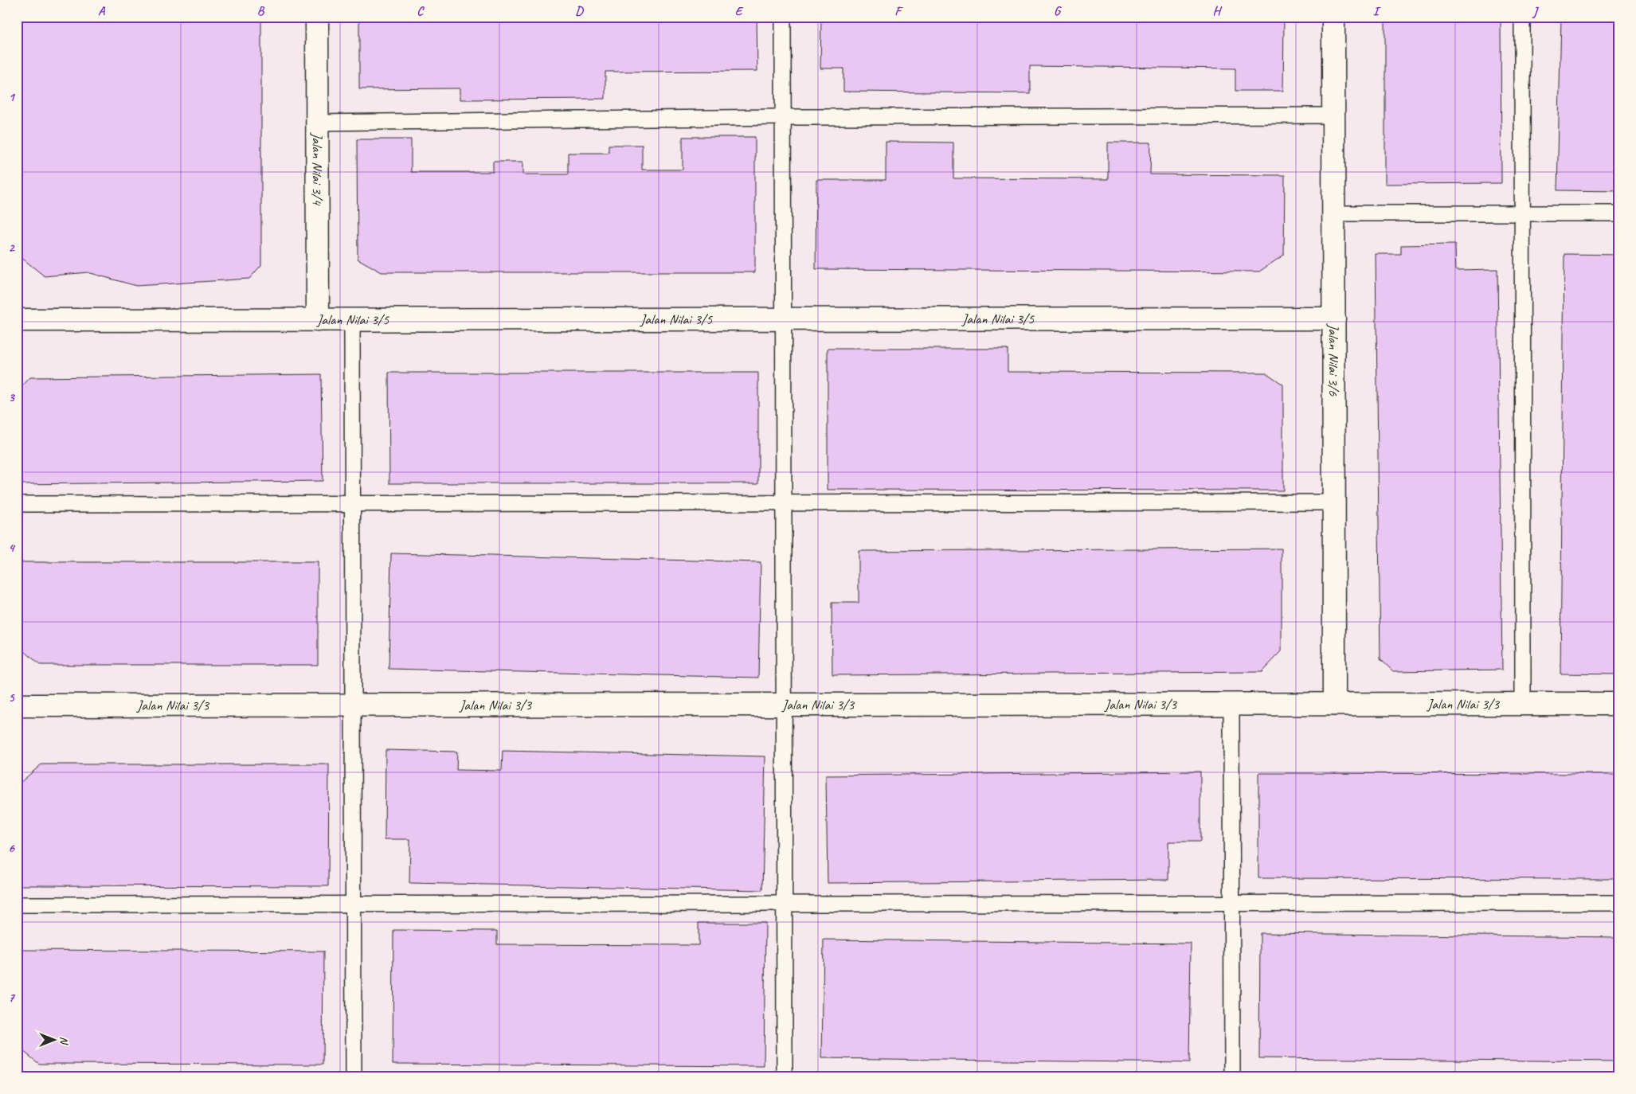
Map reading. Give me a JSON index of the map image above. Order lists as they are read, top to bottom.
{
  "streets": {
    "street": [
      "Jalan Nilai 3/4",
      "Jalan Nilai 3/5",
      "Jalan Nilai 3/6",
      "Jalan Nilai 3/3"
    ]
  },
  "crossings": [
    ["Jalan Nilai 3/4", "Jalan Nilai 3/5"],
    ["Jalan Nilai 3/5", "Jalan Nilai 3/6"],
    ["Jalan Nilai 3/6", "Jalan Nilai 3/3"]
  ],
  "north": "right",
  "grid": {
    "columns": [
      "A",
      "B",
      "C",
      "D",
      "E",
      "F",
      "G",
      "H",
      "I",
      "J"
    ],
    "rows": [
      "1",
      "2",
      "3",
      "4",
      "5",
      "6",
      "7"
    ]
  }
}
